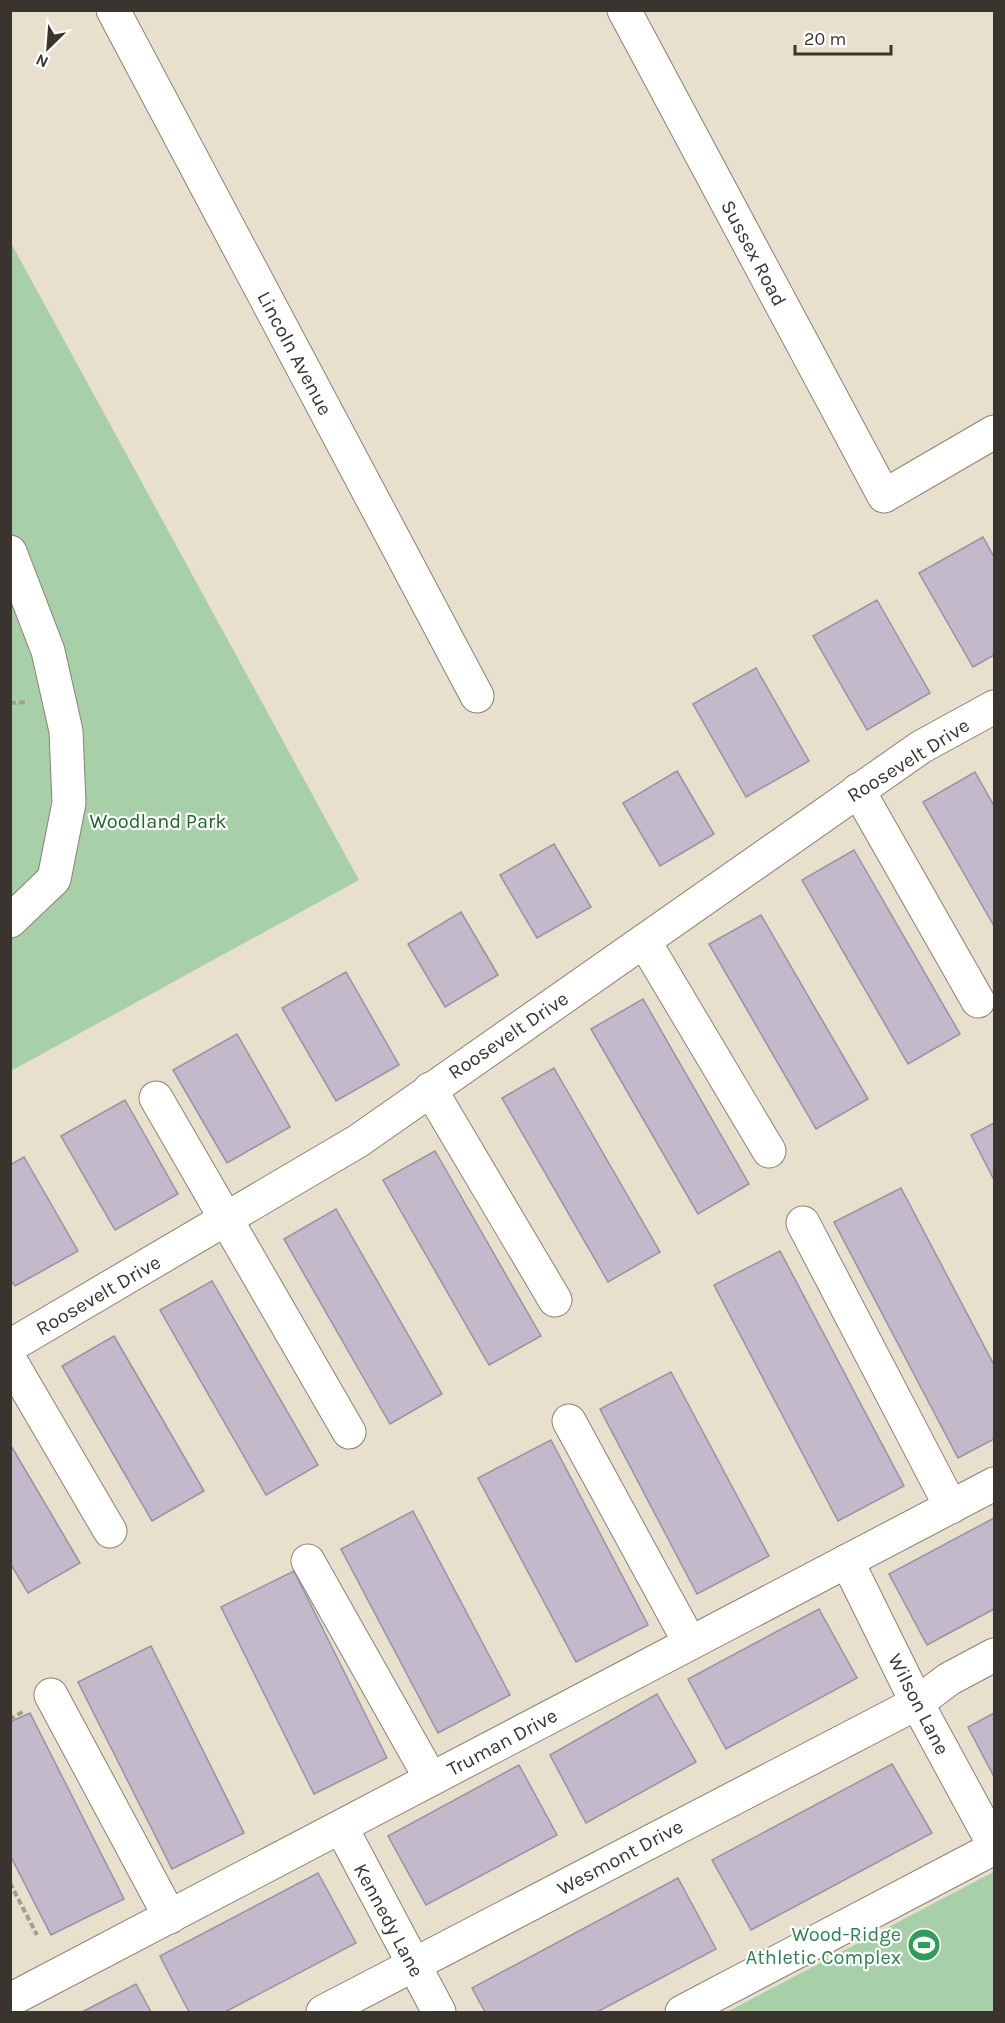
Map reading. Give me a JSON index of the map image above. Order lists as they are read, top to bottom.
{
  "streets": {
    "street": [
      "Sussex Road",
      "Lincoln Avenue",
      "Roosevelt Drive",
      "Wilson Lane",
      "Truman Drive",
      "Wesmont Drive",
      "Kennedy Lane"
    ]
  },
  "crossings": [
    ["Wilson Lane", "Truman Drive"],
    ["Wilson Lane", "Wesmont Drive"],
    ["Truman Drive", "Kennedy Lane"],
    ["Wesmont Drive", "Kennedy Lane"]
  ],
  "parks": ["Woodland Park"],
  "places": {
    "sports": ["Wood-Ridge Athletic Complex"]
  },
  "scale_bar": "20 m",
  "north": "bottom left"
}
